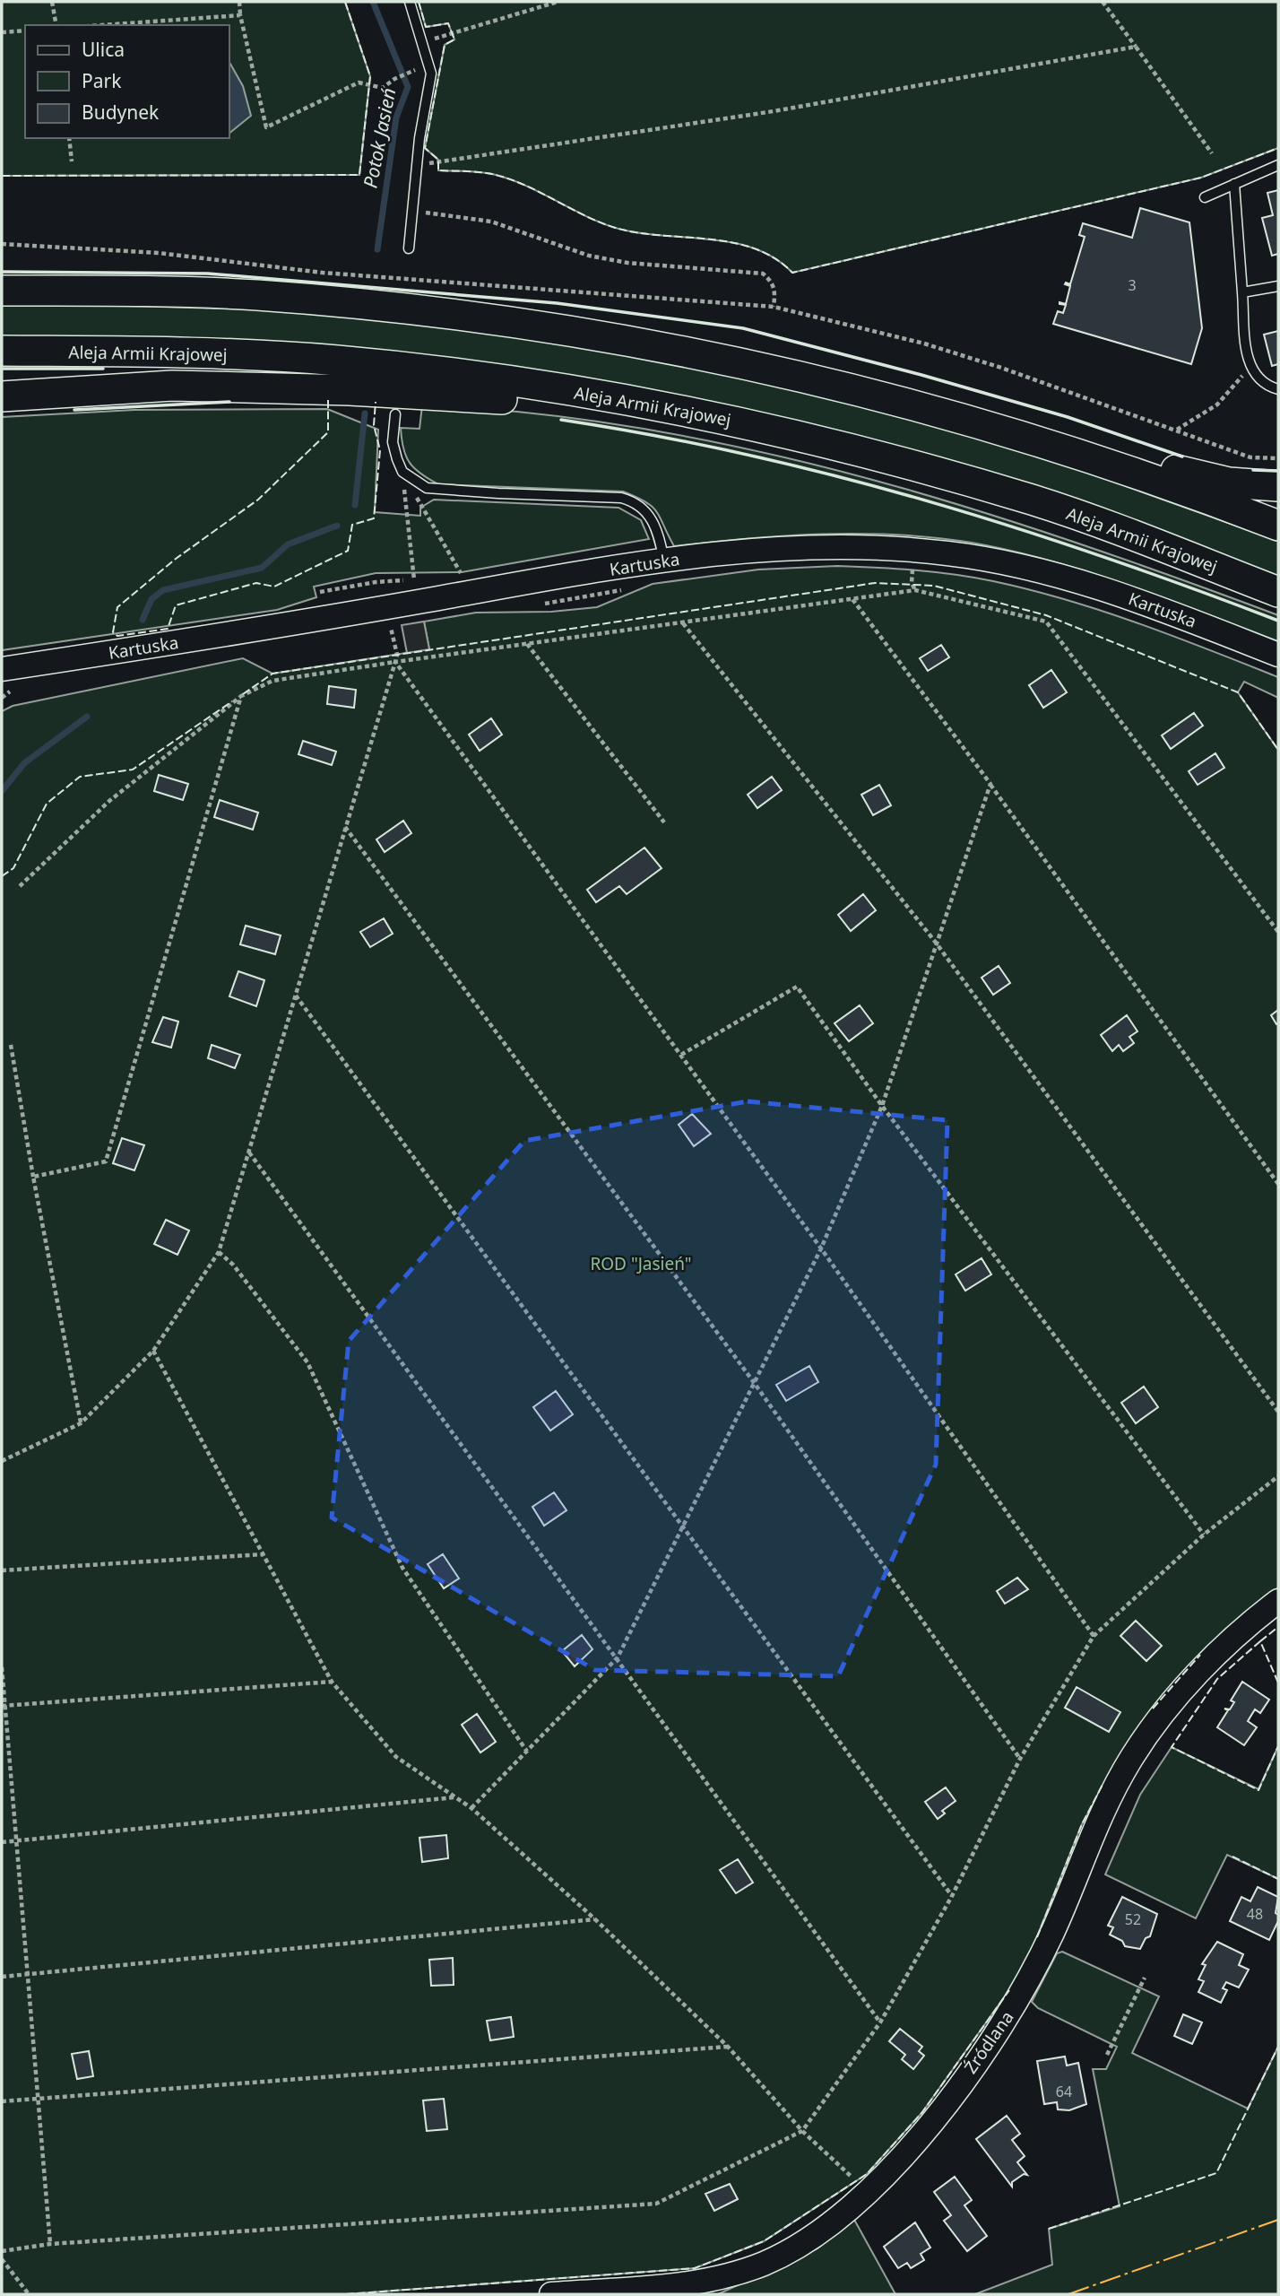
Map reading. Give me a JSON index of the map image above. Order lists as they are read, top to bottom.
{
  "streets": {
    "main road": ["Aleja Armii Krajowej"],
    "street": ["Kartuska", "Źródlana"]
  },
  "water": ["Potok Jasień"],
  "parks": ["ROD \"Jasień\""],
  "house_numbers": [
    "3",
    "48",
    "52",
    "64"
  ],
  "legend": ["Ulica", "Park", "Budynek"]
}
